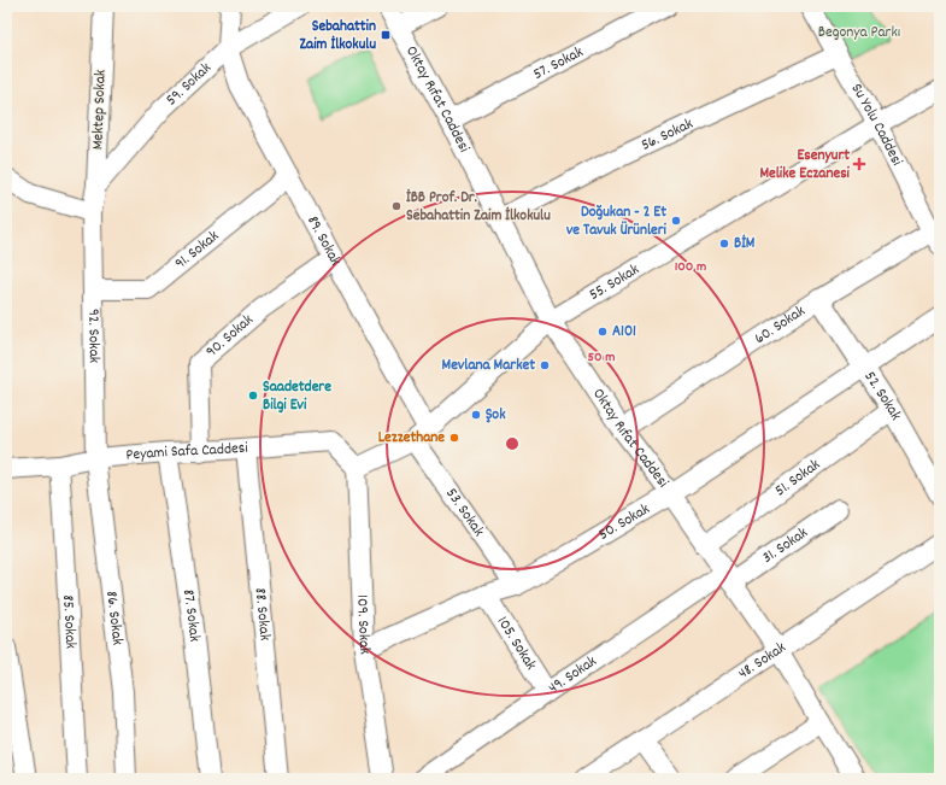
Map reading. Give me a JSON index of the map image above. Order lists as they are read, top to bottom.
{
  "streets": {
    "street": [
      "57. Sokak",
      "59. Sokak",
      "Oktay Rıfat Caddesi",
      "Mektep Sokak",
      "Su Yolu Caddesi",
      "56. Sokak",
      "89. Sokak",
      "91. Sokak",
      "55. Sokak",
      "60. Sokak",
      "92. Sokak",
      "90. Sokak",
      "52. Sokak",
      "Peyami Safa Caddesi",
      "51. Sokak",
      "53. Sokak",
      "50. Sokak",
      "31. Sokak",
      "88. Sokak",
      "87. Sokak",
      "86. Sokak",
      "85. Sokak",
      "109. Sokak",
      "105. Sokak",
      "48. Sokak",
      "49. Sokak"
    ]
  },
  "crossings": [
    ["57. Sokak", "Oktay Rıfat Caddesi"],
    ["59. Sokak", "Mektep Sokak"],
    ["59. Sokak", "89. Sokak"],
    ["Oktay Rıfat Caddesi", "56. Sokak"],
    ["Oktay Rıfat Caddesi", "55. Sokak"],
    ["Oktay Rıfat Caddesi", "60. Sokak"],
    ["Oktay Rıfat Caddesi", "51. Sokak"],
    ["Oktay Rıfat Caddesi", "50. Sokak"],
    ["Oktay Rıfat Caddesi", "31. Sokak"],
    ["Oktay Rıfat Caddesi", "48. Sokak"],
    ["Oktay Rıfat Caddesi", "49. Sokak"],
    ["Mektep Sokak", "92. Sokak"],
    ["Su Yolu Caddesi", "56. Sokak"],
    ["Su Yolu Caddesi", "55. Sokak"],
    ["Su Yolu Caddesi", "60. Sokak"],
    ["89. Sokak", "91. Sokak"],
    ["89. Sokak", "55. Sokak"],
    ["89. Sokak", "90. Sokak"],
    ["89. Sokak", "53. Sokak"],
    ["91. Sokak", "92. Sokak"],
    ["55. Sokak", "Peyami Safa Caddesi"],
    ["55. Sokak", "53. Sokak"],
    ["55. Sokak", "109. Sokak"],
    ["60. Sokak", "52. Sokak"],
    ["92. Sokak", "Peyami Safa Caddesi"],
    ["92. Sokak", "86. Sokak"],
    ["90. Sokak", "Peyami Safa Caddesi"],
    ["52. Sokak", "51. Sokak"],
    ["52. Sokak", "50. Sokak"],
    ["Peyami Safa Caddesi", "88. Sokak"],
    ["Peyami Safa Caddesi", "87. Sokak"],
    ["Peyami Safa Caddesi", "86. Sokak"],
    ["Peyami Safa Caddesi", "85. Sokak"],
    ["Peyami Safa Caddesi", "109. Sokak"],
    ["53. Sokak", "50. Sokak"],
    ["50. Sokak", "109. Sokak"],
    ["50. Sokak", "105. Sokak"],
    ["31. Sokak", "49. Sokak"],
    ["105. Sokak", "49. Sokak"]
  ],
  "parks": ["Begonya Parkı"],
  "places": {
    "transit": ["Sebahattin Zaim İlkokulu"],
    "health": ["Esenyurt Melike Eczanesi"],
    "other": [
      "İBB Prof. Dr. Sebahattin Zaim İlkokulu",
      "Doğukan - 2 Et ve Tavuk Ürünleri",
      "BİM",
      "A101",
      "Mevlana Market",
      "Saadetdere Bilgi Evi",
      "Şok",
      "Lezzethane"
    ]
  },
  "rings": ["100 m", "50 m"]
}
